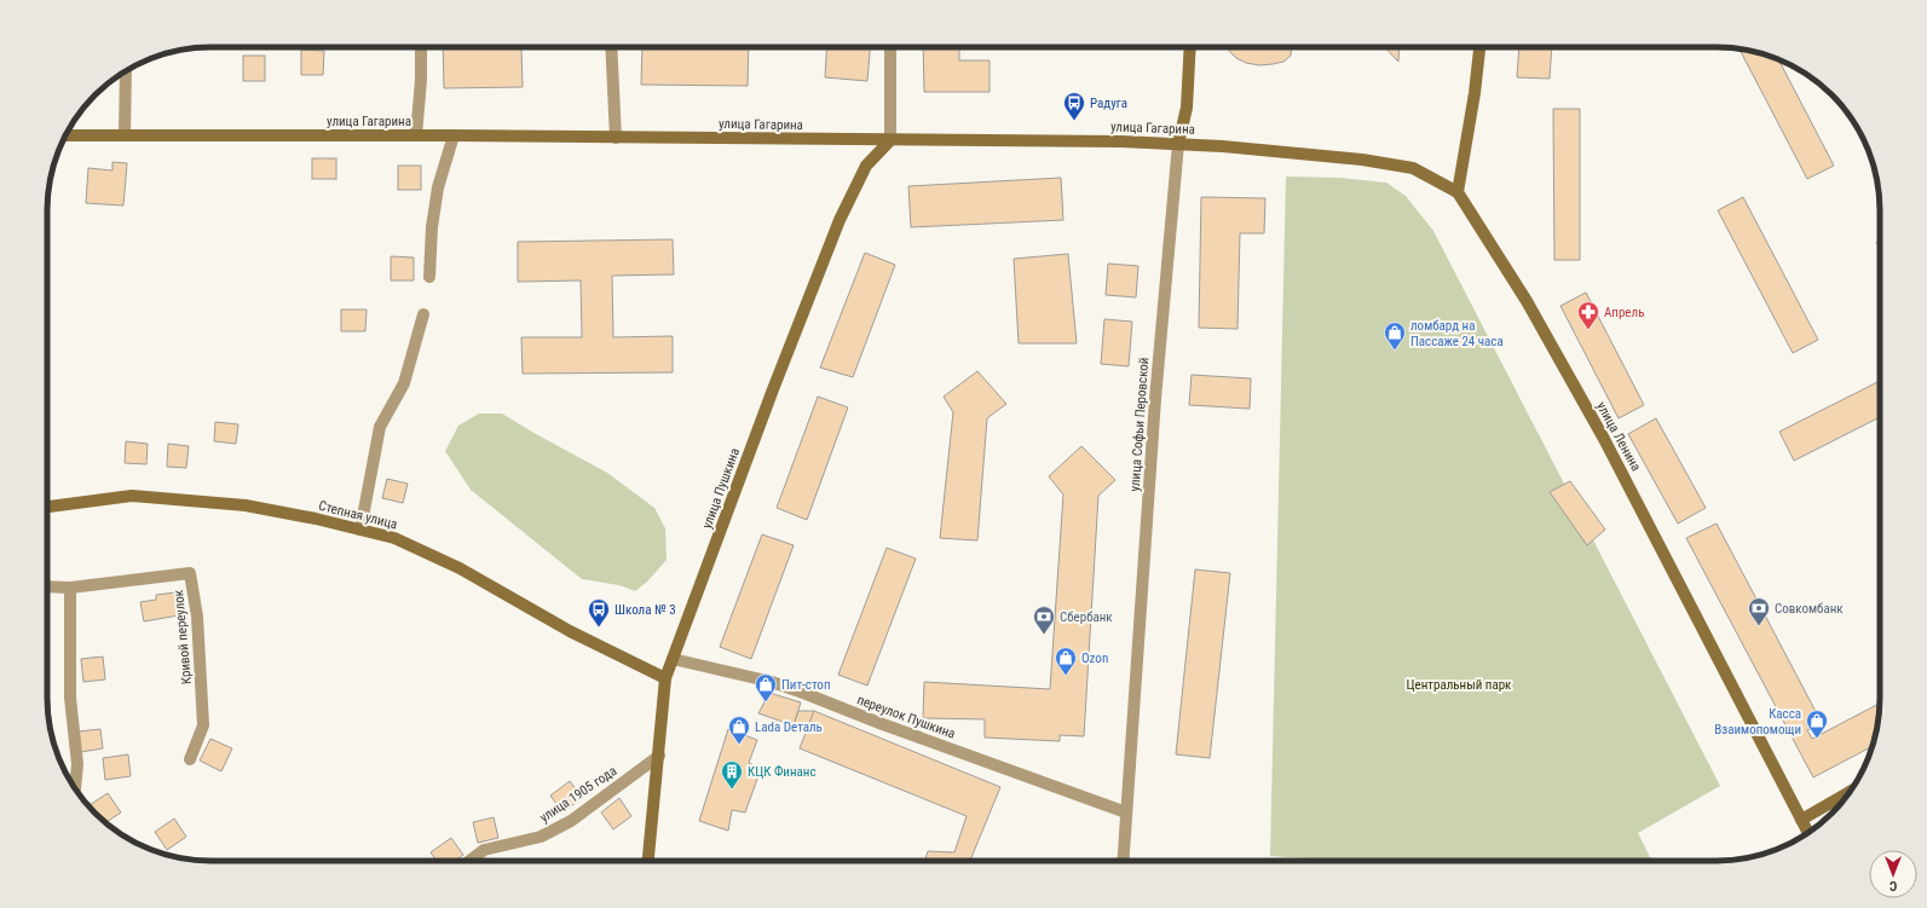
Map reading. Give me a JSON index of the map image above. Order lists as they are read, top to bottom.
{
  "streets": {
    "main road": [
      "улица Гагарина",
      "улица Софьи Перовской",
      "улица Ленина",
      "улица Пушкина",
      "Степная улица"
    ],
    "street": ["Кривой переулок", "переулок Пушкина", "улица 1905 года"]
  },
  "crossings": [
    ["улица Гагарина", "улица Софьи Перовской"],
    ["улица Гагарина", "улица Ленина"],
    ["улица Гагарина", "улица Пушкина"],
    ["улица Софьи Перовской", "переулок Пушкина"],
    ["улица Пушкина", "Степная улица"],
    ["улица Пушкина", "переулок Пушкина"],
    ["улица Пушкина", "улица 1905 года"]
  ],
  "parks": ["Центральный парк"],
  "places": {
    "bus stop": ["Радуга", "Школа № 3"],
    "pharmacy": ["Апрель"],
    "shop": [
      "ломбард на Пассаже 24 часа",
      "Ozon",
      "Пит-стоп",
      "Касса Взаимопомощи",
      "Lada Dеталь"
    ],
    "bank": ["Совкомбанк", "Сбербанк"],
    "building": ["КЦК Финанс"]
  },
  "north": "bottom"
}
